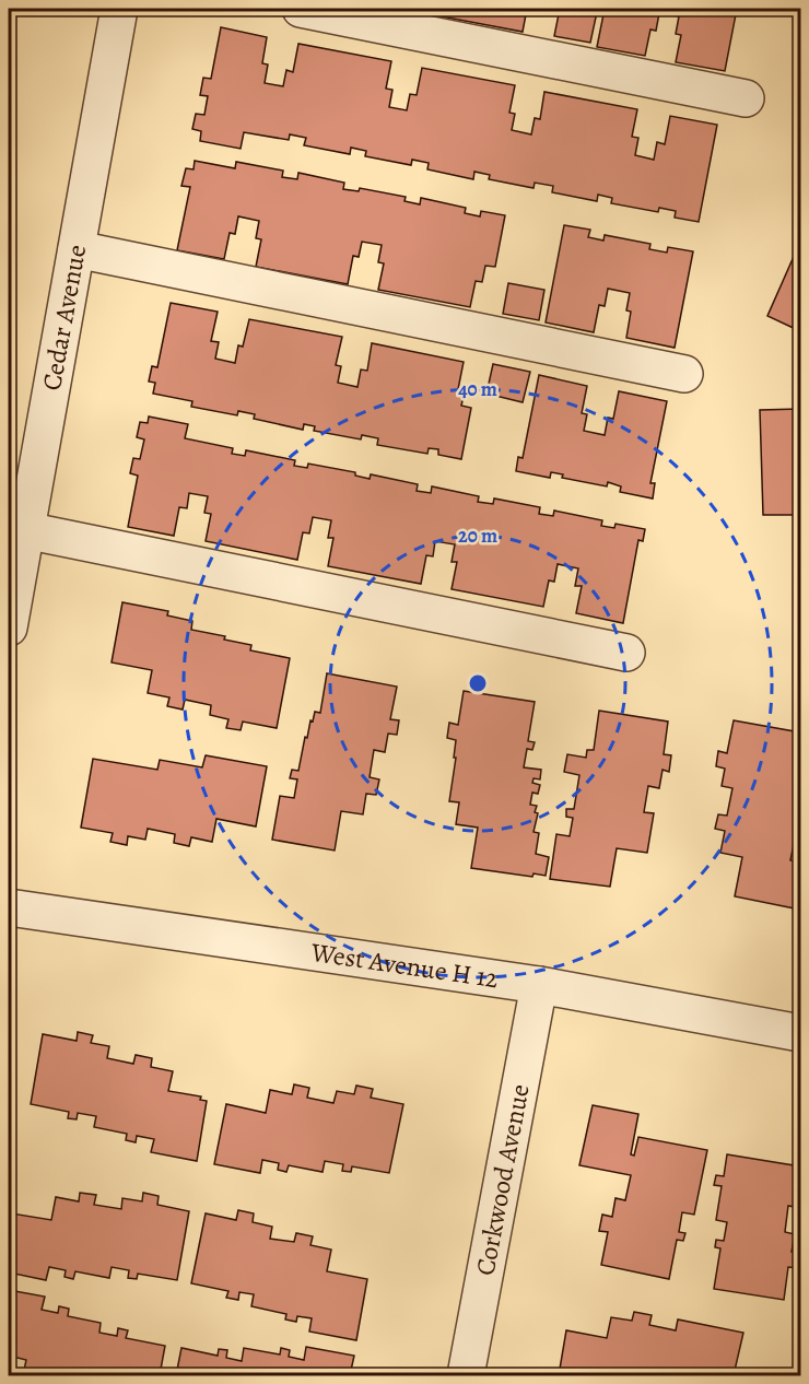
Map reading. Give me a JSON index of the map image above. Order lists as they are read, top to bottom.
{
  "streets": {
    "street": ["Cedar Avenue", "West Avenue H 12", "Corkwood Avenue"]
  },
  "crossings": [
    ["West Avenue H 12", "Corkwood Avenue"]
  ],
  "rings": ["40 m", "20 m"]
}
